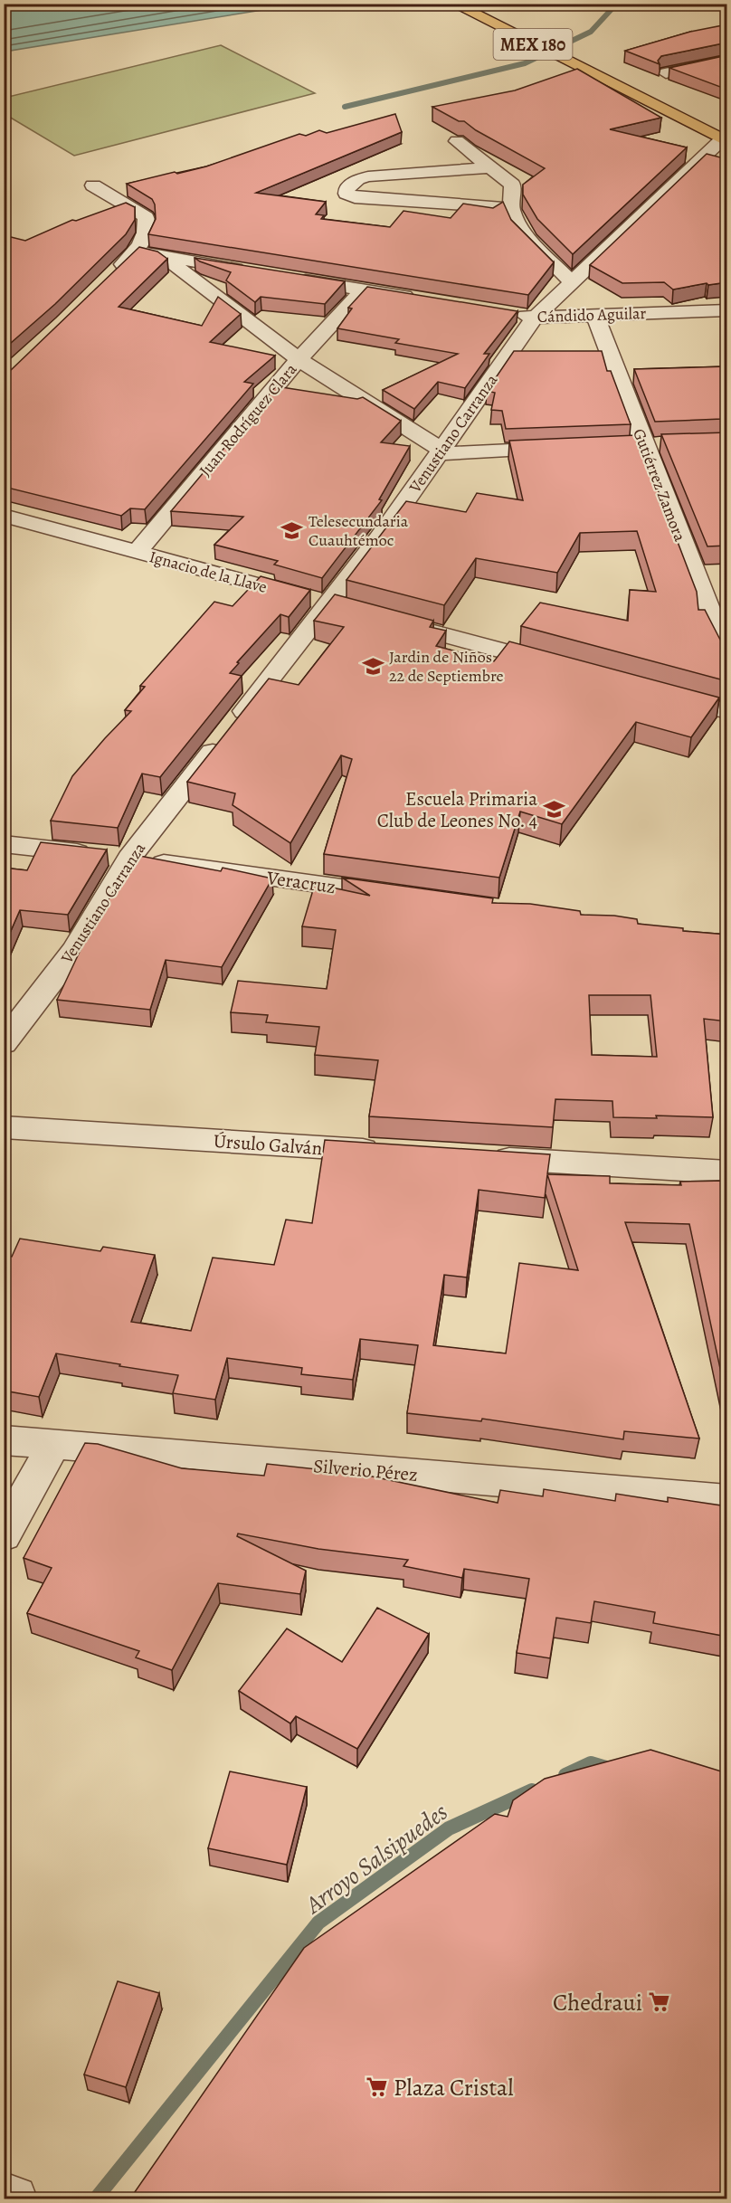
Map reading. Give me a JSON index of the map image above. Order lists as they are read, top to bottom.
{
  "streets": {
    "main road": ["MEX 180"],
    "street": [
      "Cándido Aguilar",
      "Juan Rodríguez Clara",
      "Venustiano Carranza",
      "Gutiérrez Zamora",
      "Ignacio de la Llave",
      "Veracruz",
      "Úrsulo Galván",
      "Silverio Pérez"
    ]
  },
  "crossings": [
    ["MEX 180", "Venustiano Carranza"],
    ["Cándido Aguilar", "Venustiano Carranza"],
    ["Cándido Aguilar", "Gutiérrez Zamora"],
    ["Juan Rodríguez Clara", "Ignacio de la Llave"],
    ["Venustiano Carranza", "Ignacio de la Llave"],
    ["Venustiano Carranza", "Veracruz"]
  ],
  "water": ["Arroyo Salsipuedes"],
  "places": {
    "school or university": ["Telesecundaria Cuauhtémoc", "Jardin de Niños 22 de Septiembre", "Escuela Primaria Club de Leones No. 4"],
    "supermarket": ["Chedraui", "Plaza Cristal"]
  }
}
